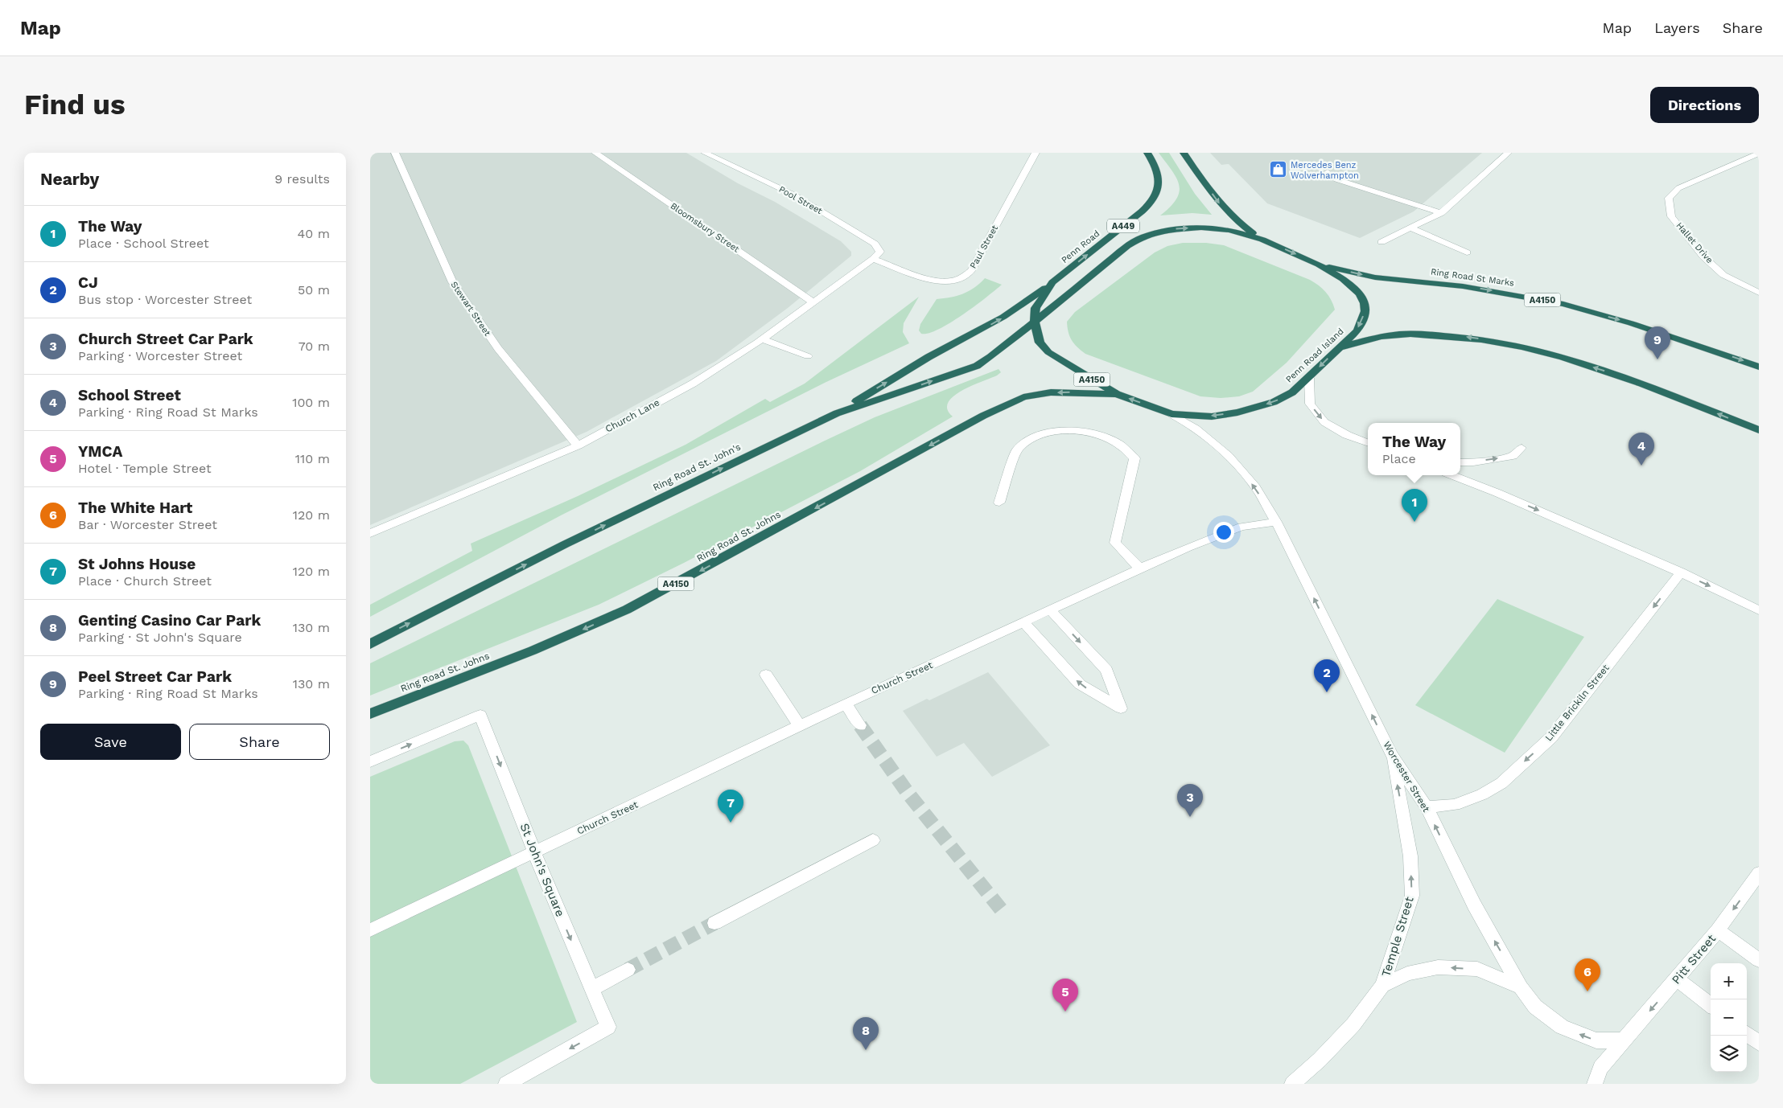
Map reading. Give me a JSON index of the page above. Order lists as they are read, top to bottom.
{
  "streets": {
    "highway": [
      "A449",
      "Penn Road",
      "Ring Road St Marks",
      "A4150",
      "Penn Road Island",
      "Ring Road St. John's",
      "Ring Road St. Johns"
    ],
    "street": [
      "Pool Street",
      "Bloomsbury Street",
      "Hallet Drive",
      "Paul Street",
      "Stewart Street",
      "Church Lane",
      "Church Street",
      "Little Brickiln Street",
      "Worcester Street",
      "St John's Square",
      "Temple Street",
      "Pitt Street"
    ]
  },
  "crossings": [
    ["Pool Street", "Paul Street"],
    ["Pool Street", "Church Lane"],
    ["Bloomsbury Street", "Church Lane"],
    ["Paul Street", "Church Lane"],
    ["Penn Road", "Penn Road Island"],
    ["Penn Road", "Ring Road St. John's"],
    ["Ring Road St Marks", "Penn Road Island"],
    ["A4150", "Penn Road Island"],
    ["Stewart Street", "Church Lane"],
    ["Penn Road Island", "Ring Road St. John's"],
    ["Penn Road Island", "Ring Road St. Johns"],
    ["Penn Road Island", "Worcester Street"],
    ["Church Street", "Worcester Street"],
    ["Church Street", "St John's Square"],
    ["Little Brickiln Street", "Worcester Street"],
    ["Worcester Street", "Temple Street"],
    ["Worcester Street", "Pitt Street"]
  ],
  "one_way": [
    "Penn Road",
    "Ring Road St. John's",
    "Little Brickiln Street",
    "Worcester Street",
    "Temple Street",
    "Pitt Street"
  ],
  "places": {
    "shop": ["Mercedes Benz Wolverhampton"]
  },
  "page": {
    "header": "Map",
    "nav": ["Map", "Layers", "Share"],
    "buttons": [
      "Directions",
      ["Save", "Share"]
    ],
    "title": "Find us",
    "heading": ["Nearby", "9 results"],
    "list": [
      {
        "mark": "1",
        "name": "The Way",
        "note": "Place · School Street",
        "value": "40 m"
      },
      {
        "mark": "2",
        "name": "CJ",
        "note": "Bus stop · Worcester Street",
        "value": "50 m"
      },
      {
        "mark": "3",
        "name": "Church Street Car Park",
        "note": "Parking · Worcester Street",
        "value": "70 m"
      },
      {
        "mark": "4",
        "name": "School Street",
        "note": "Parking · Ring Road St Marks",
        "value": "100 m"
      },
      {
        "mark": "5",
        "name": "YMCA",
        "note": "Hotel · Temple Street",
        "value": "110 m"
      },
      {
        "mark": "6",
        "name": "The White Hart",
        "note": "Bar · Worcester Street",
        "value": "120 m"
      },
      {
        "mark": "7",
        "name": "St Johns House",
        "note": "Place · Church Street",
        "value": "120 m"
      },
      {
        "mark": "8",
        "name": "Genting Casino Car Park",
        "note": "Parking · St John's Square",
        "value": "130 m"
      },
      {
        "mark": "9",
        "name": "Peel Street Car Park",
        "note": "Parking · Ring Road St Marks",
        "value": "130 m"
      }
    ],
    "pins": [
      "9",
      "4",
      "1",
      "2",
      "3",
      "7",
      "6",
      "5",
      "8"
    ],
    "popup": ["The Way", "Place"],
    "map_buttons": ["+", "−"]
  }
}
